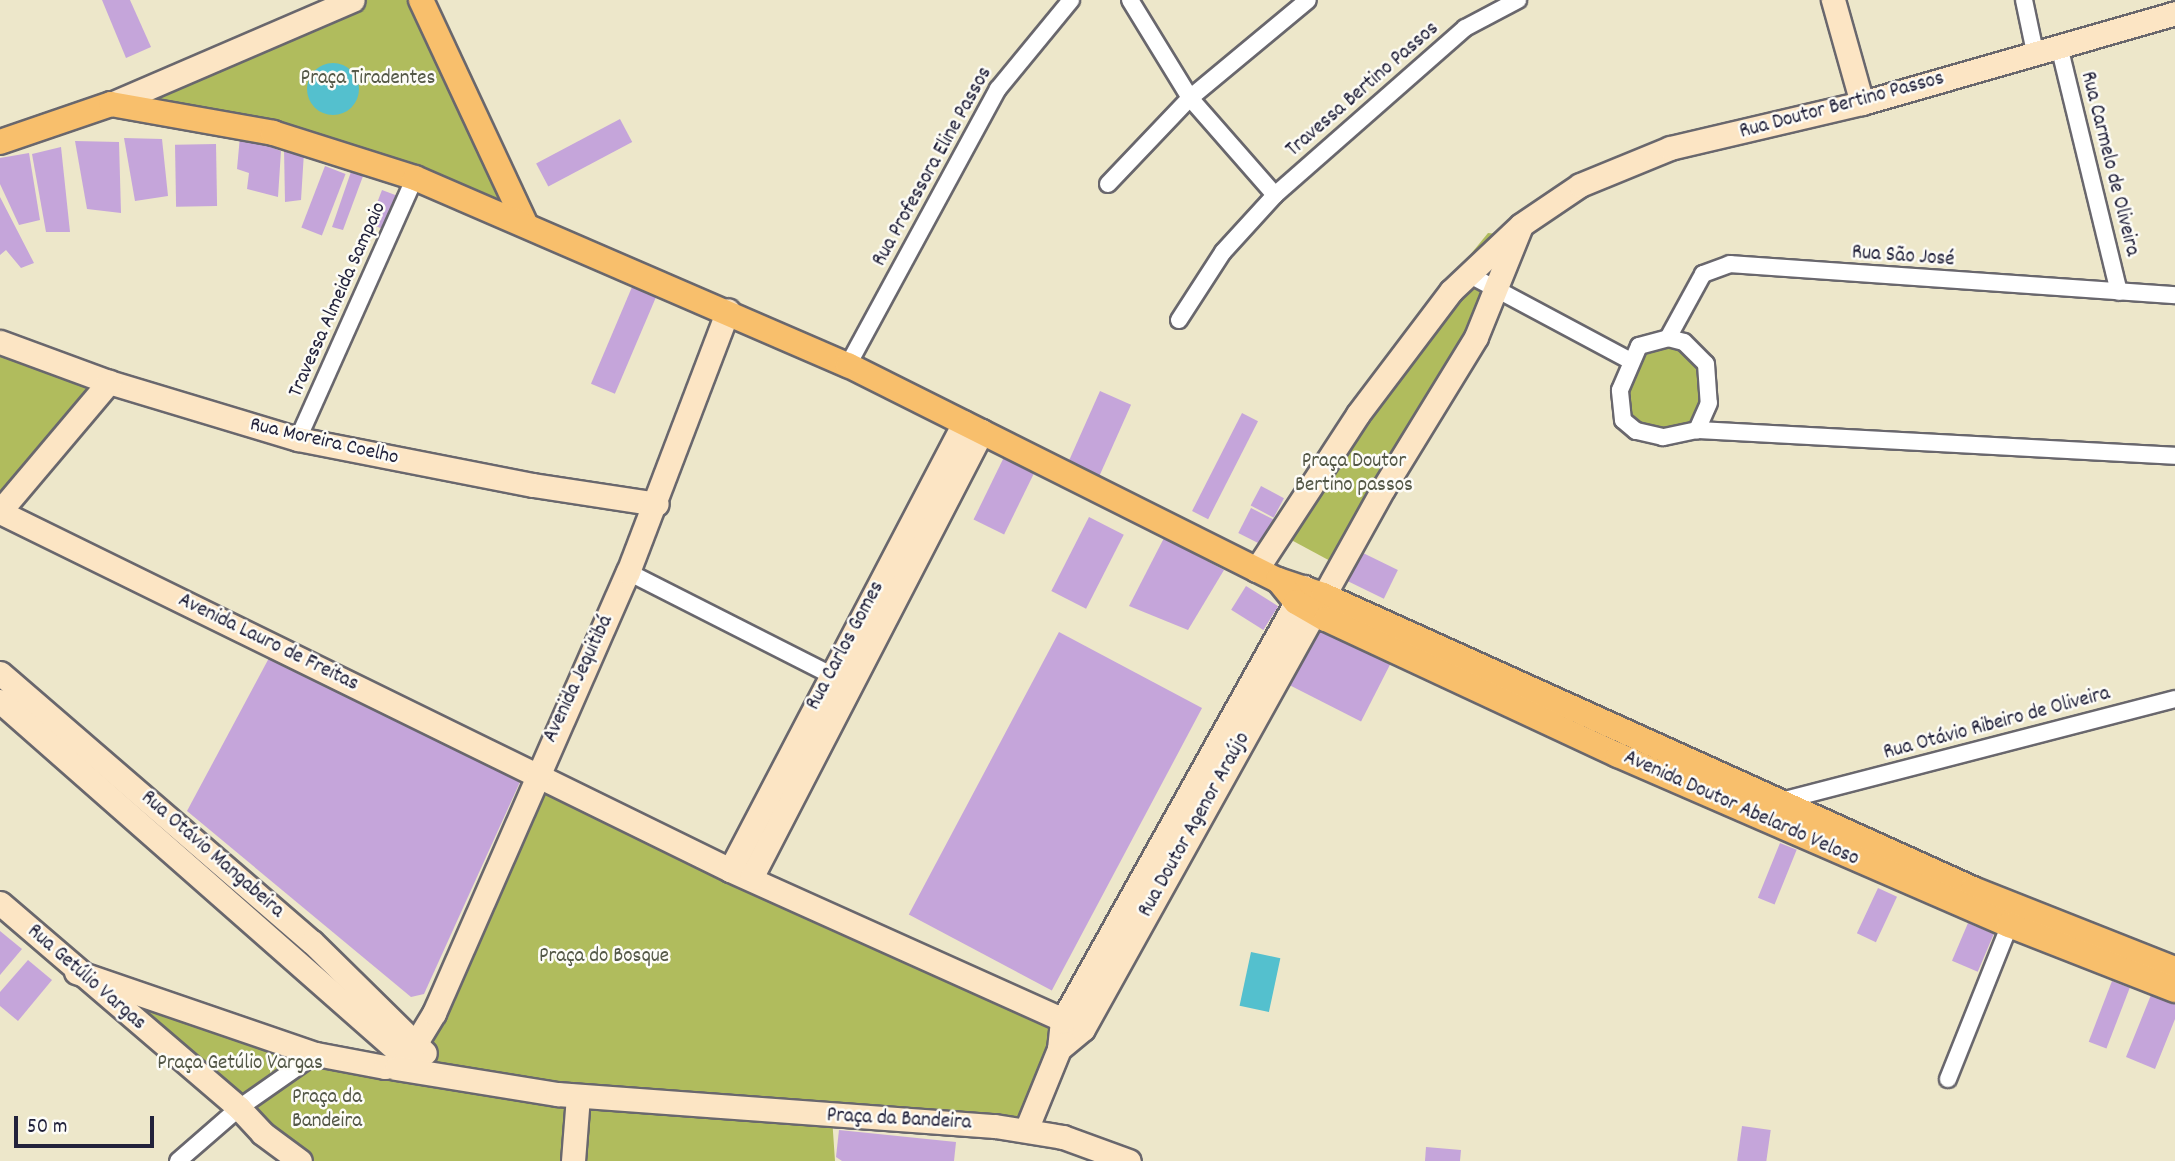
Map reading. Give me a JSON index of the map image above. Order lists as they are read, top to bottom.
{
  "streets": {
    "main road": ["Avenida Doutor Abelardo Veloso"],
    "street": [
      "Travessa Bertino Passos",
      "Rua Doutor Bertino Passos",
      "Rua Carmelo de Oliveira",
      "Rua Professora Eline Passos",
      "Rua São José",
      "Travessa Almeida Sampaio",
      "Rua Moreira Coelho",
      "Avenida Lauro de Freitas",
      "Rua Carlos Gomes",
      "Avenida Jequitibá",
      "Rua Otávio Ribeiro de Oliveira",
      "Rua Doutor Agenor Araújo",
      "Rua Otávio Mangabeira",
      "Rua Getúlio Vargas",
      "Praça da Bandeira"
    ]
  },
  "crossings": [
    ["Rua Doutor Bertino Passos", "Rua Carmelo de Oliveira"],
    ["Rua Carmelo de Oliveira", "Rua São José"],
    ["Travessa Almeida Sampaio", "Rua Moreira Coelho"],
    ["Rua Moreira Coelho", "Avenida Jequitibá"],
    ["Avenida Lauro de Freitas", "Avenida Jequitibá"],
    ["Avenida Jequitibá", "Rua Otávio Mangabeira"],
    ["Avenida Jequitibá", "Praça da Bandeira"],
    ["Rua Otávio Ribeiro de Oliveira", "Avenida Doutor Abelardo Veloso"],
    ["Avenida Doutor Abelardo Veloso", "Rua Doutor Agenor Araújo"],
    ["Rua Doutor Agenor Araújo", "Praça da Bandeira"],
    ["Rua Otávio Mangabeira", "Praça da Bandeira"],
    ["Rua Getúlio Vargas", "Praça da Bandeira"]
  ],
  "parks": [
    "Praça Tiradentes",
    "Praça Doutor Bertino passos",
    "Praça do Bosque",
    "Praça Getúlio Vargas",
    "Praça da Bandeira"
  ],
  "scale_bar": "50 m"
}
